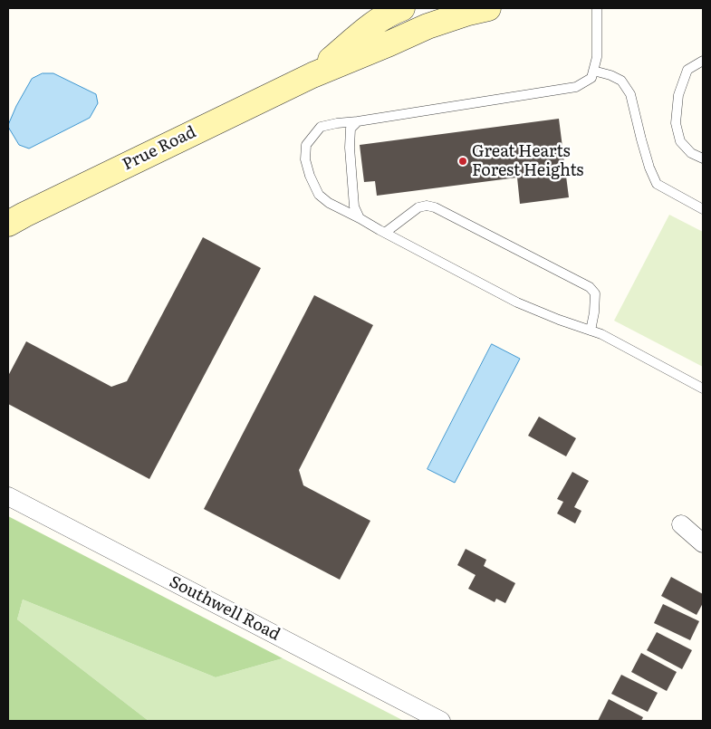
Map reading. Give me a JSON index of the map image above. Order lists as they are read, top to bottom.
{
  "streets": {
    "main road": ["Prue Road"],
    "street": ["Southwell Road"]
  },
  "places": ["Great Hearts Forest Heights"]
}
